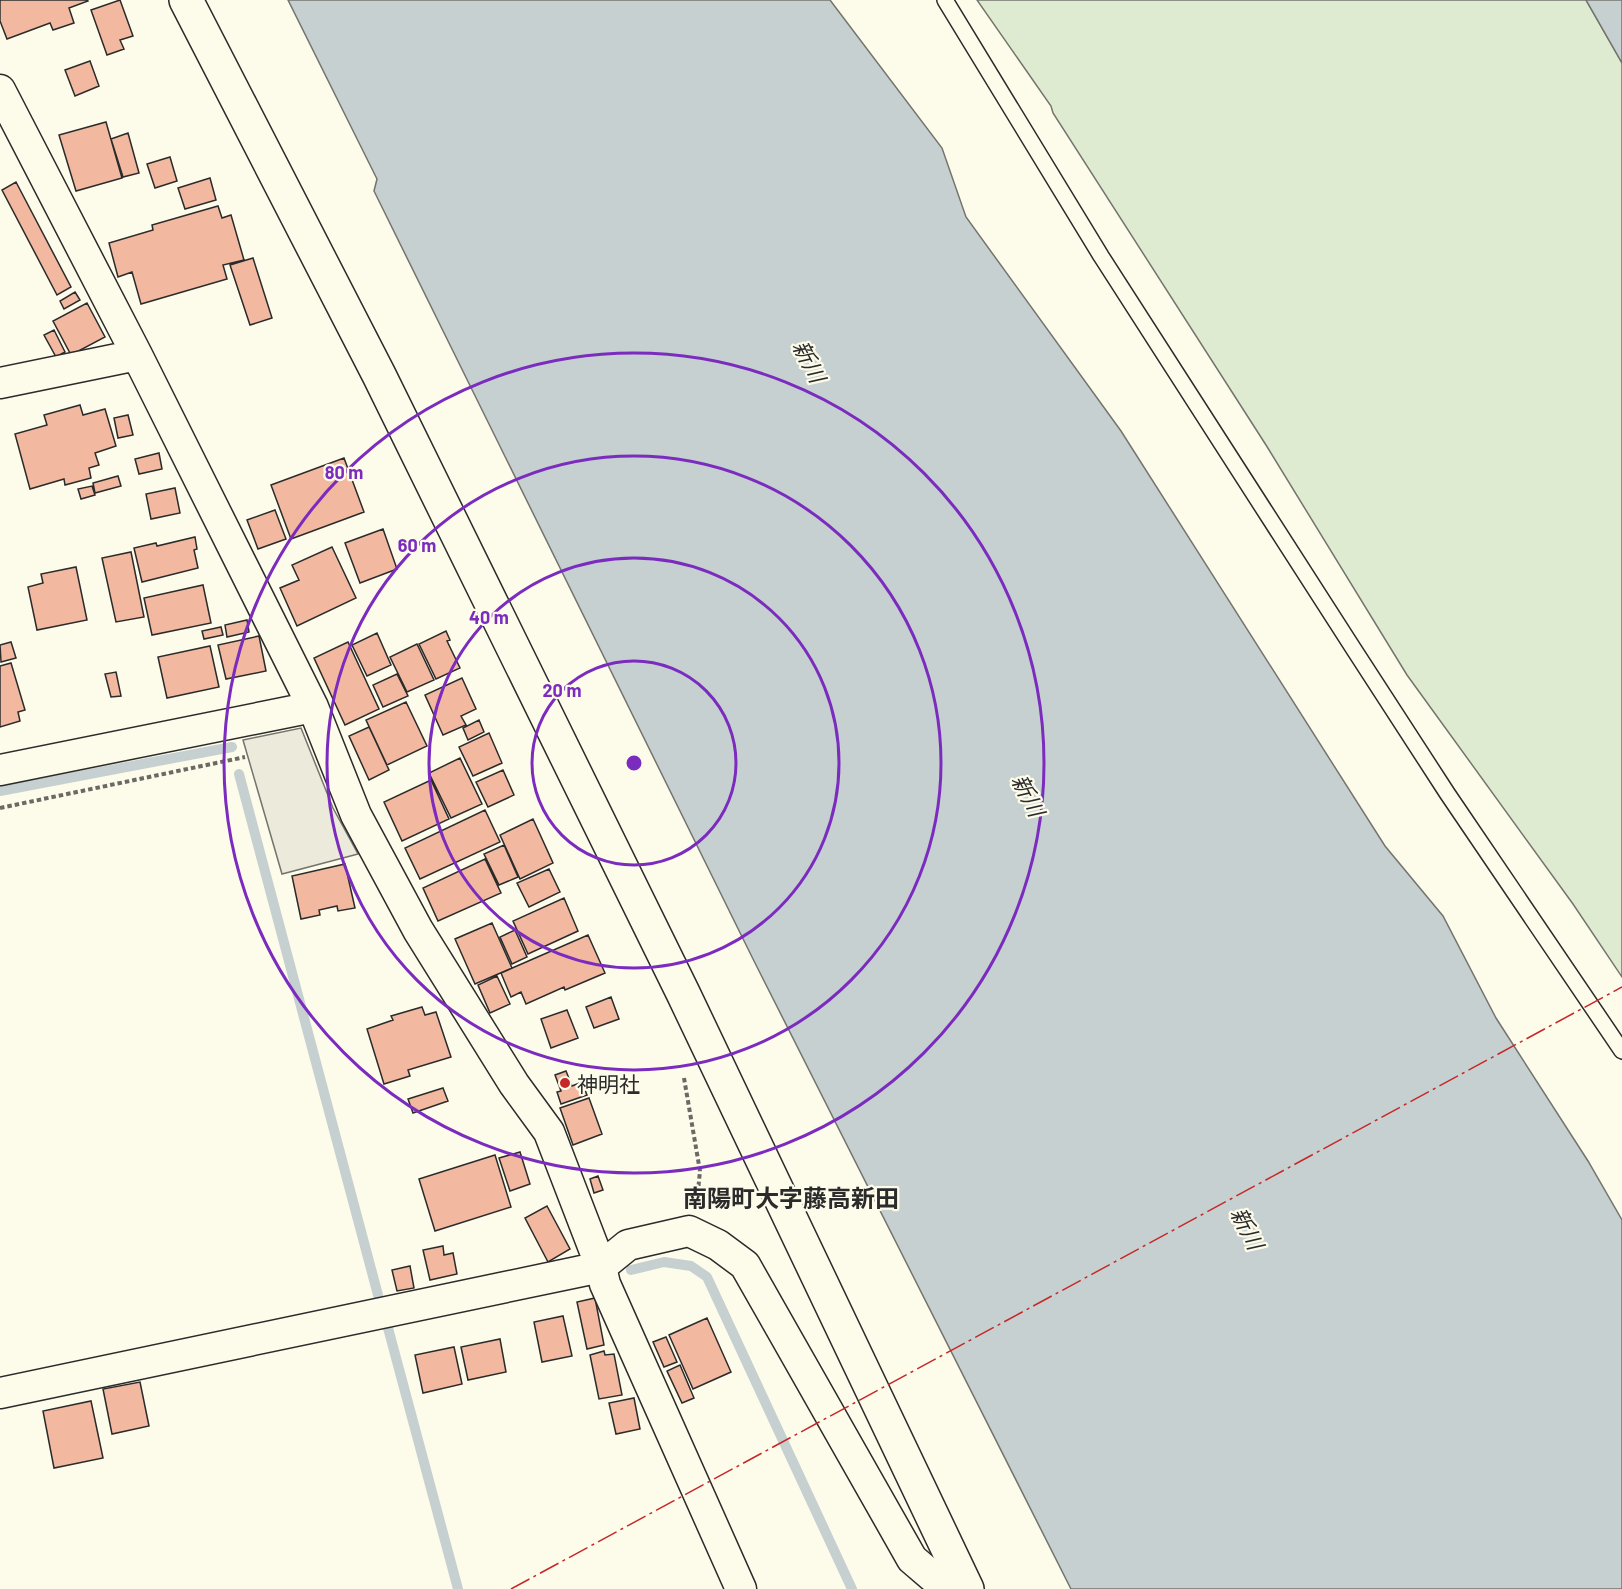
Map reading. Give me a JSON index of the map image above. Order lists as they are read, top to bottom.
{
  "districts": ["南陽町大字藤高新田"],
  "water": ["新川"],
  "places": ["神明社"],
  "rings": [
    "80 m",
    "60 m",
    "40 m",
    "20 m"
  ]
}
